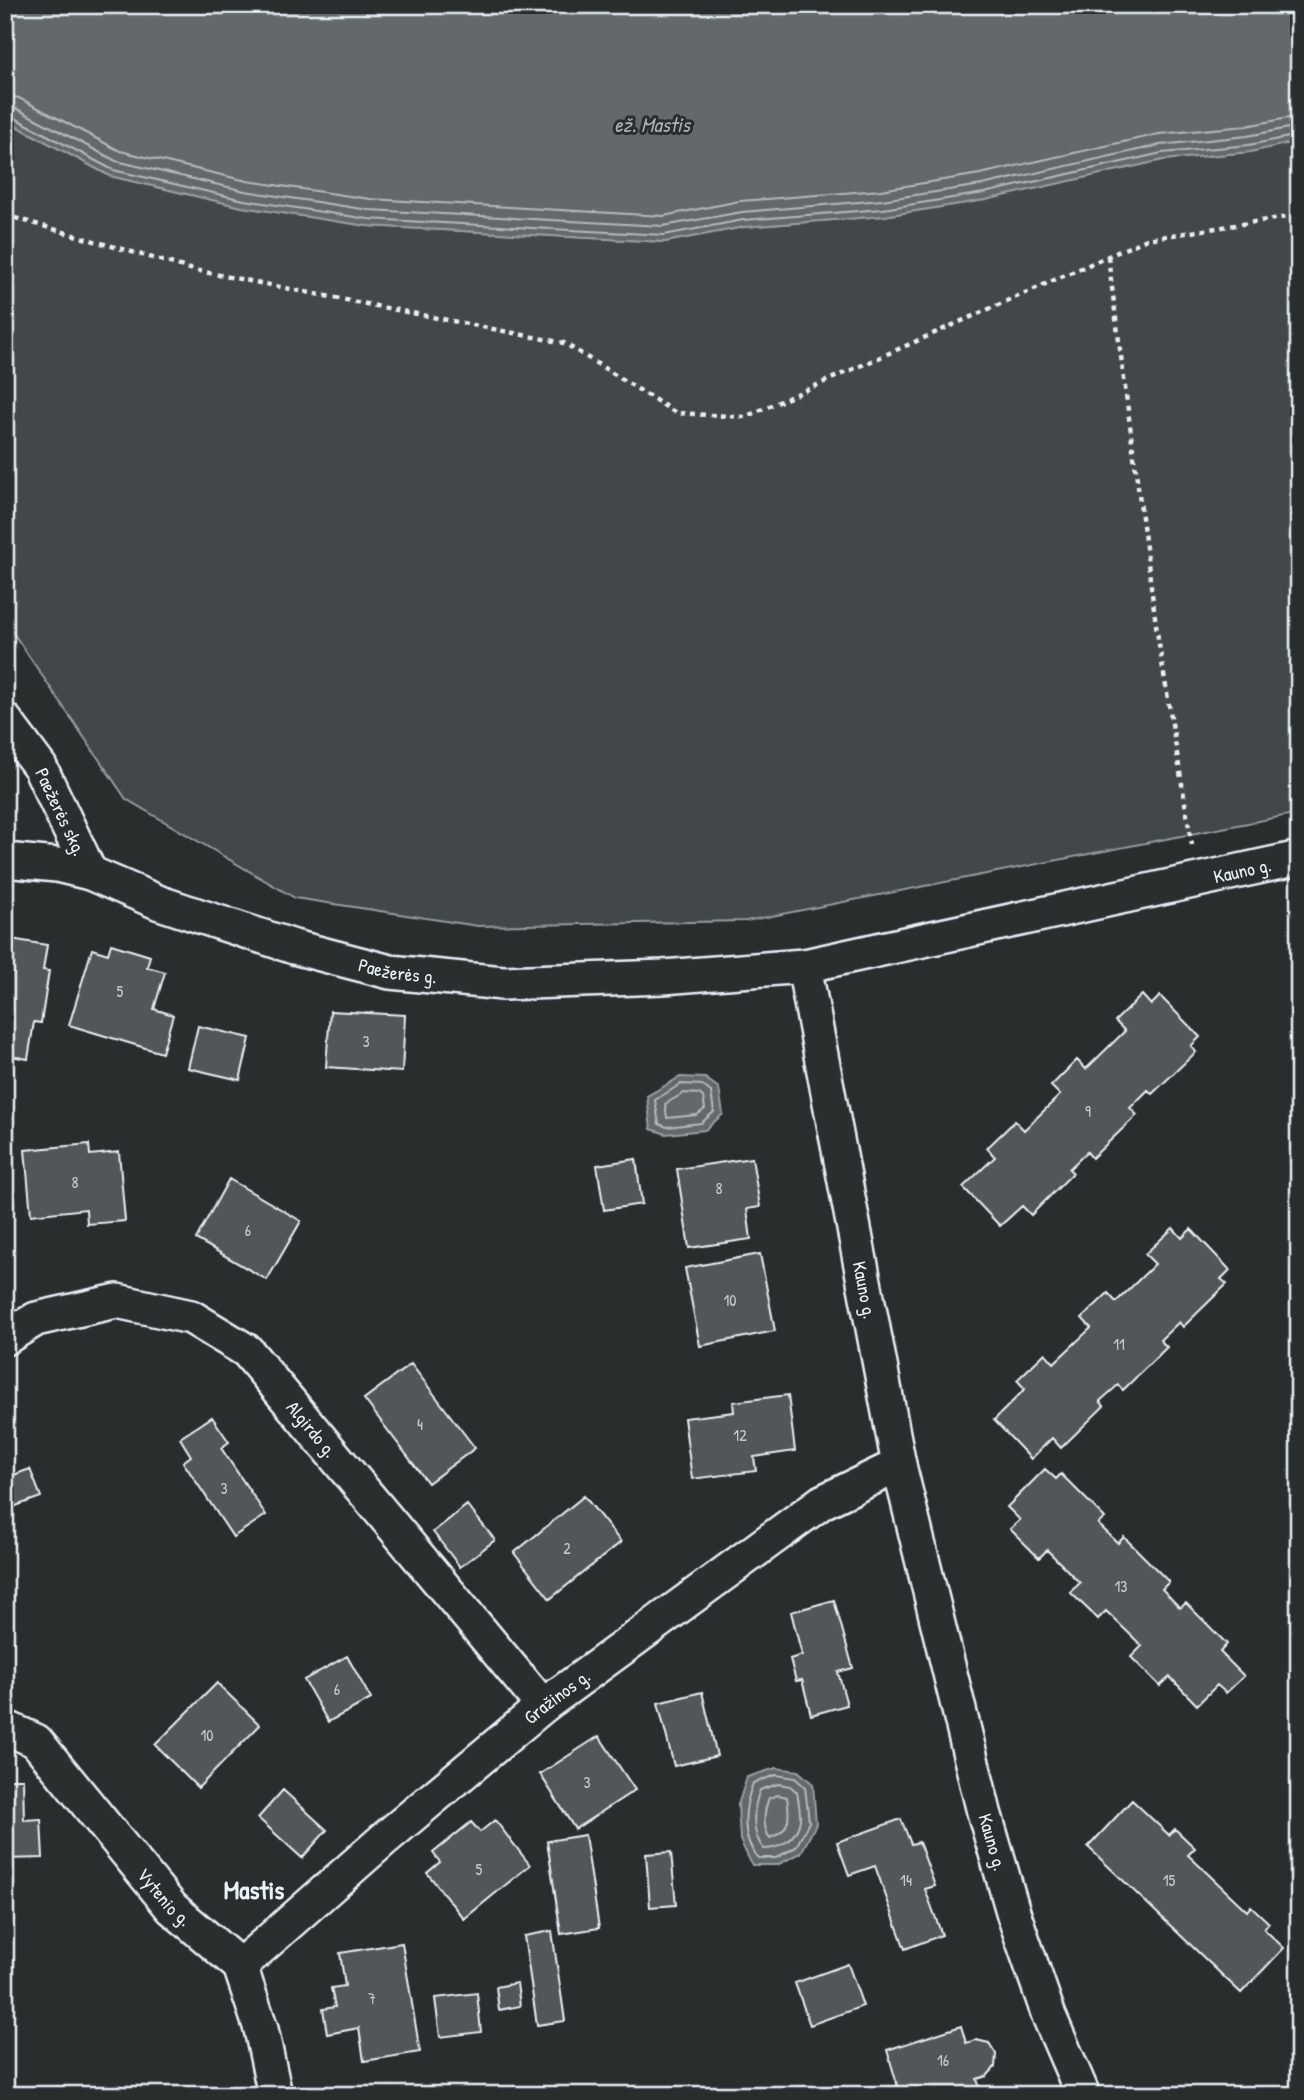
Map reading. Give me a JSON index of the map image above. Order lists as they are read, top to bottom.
{
  "streets": {
    "street": [
      "Paežerės skg.",
      "Kauno g.",
      "Paežerės g.",
      "Algirdo g.",
      "Gražinos g.",
      "Vytenio g."
    ]
  },
  "crossings": [
    ["Paežerės skg.", "Paežerės g."],
    ["Kauno g.", "Paežerės g."],
    ["Kauno g.", "Gražinos g."],
    ["Algirdo g.", "Gražinos g."],
    ["Gražinos g.", "Vytenio g."]
  ],
  "districts": ["Mastis"],
  "water": ["ež. Mastis"],
  "house_numbers": [
    "5",
    "3",
    "9",
    "8",
    "8",
    "6",
    "10",
    "11",
    "4",
    "12",
    "3",
    "2",
    "13",
    "6",
    "10",
    "3",
    "5",
    "14",
    "15",
    "7",
    "16"
  ]
}
